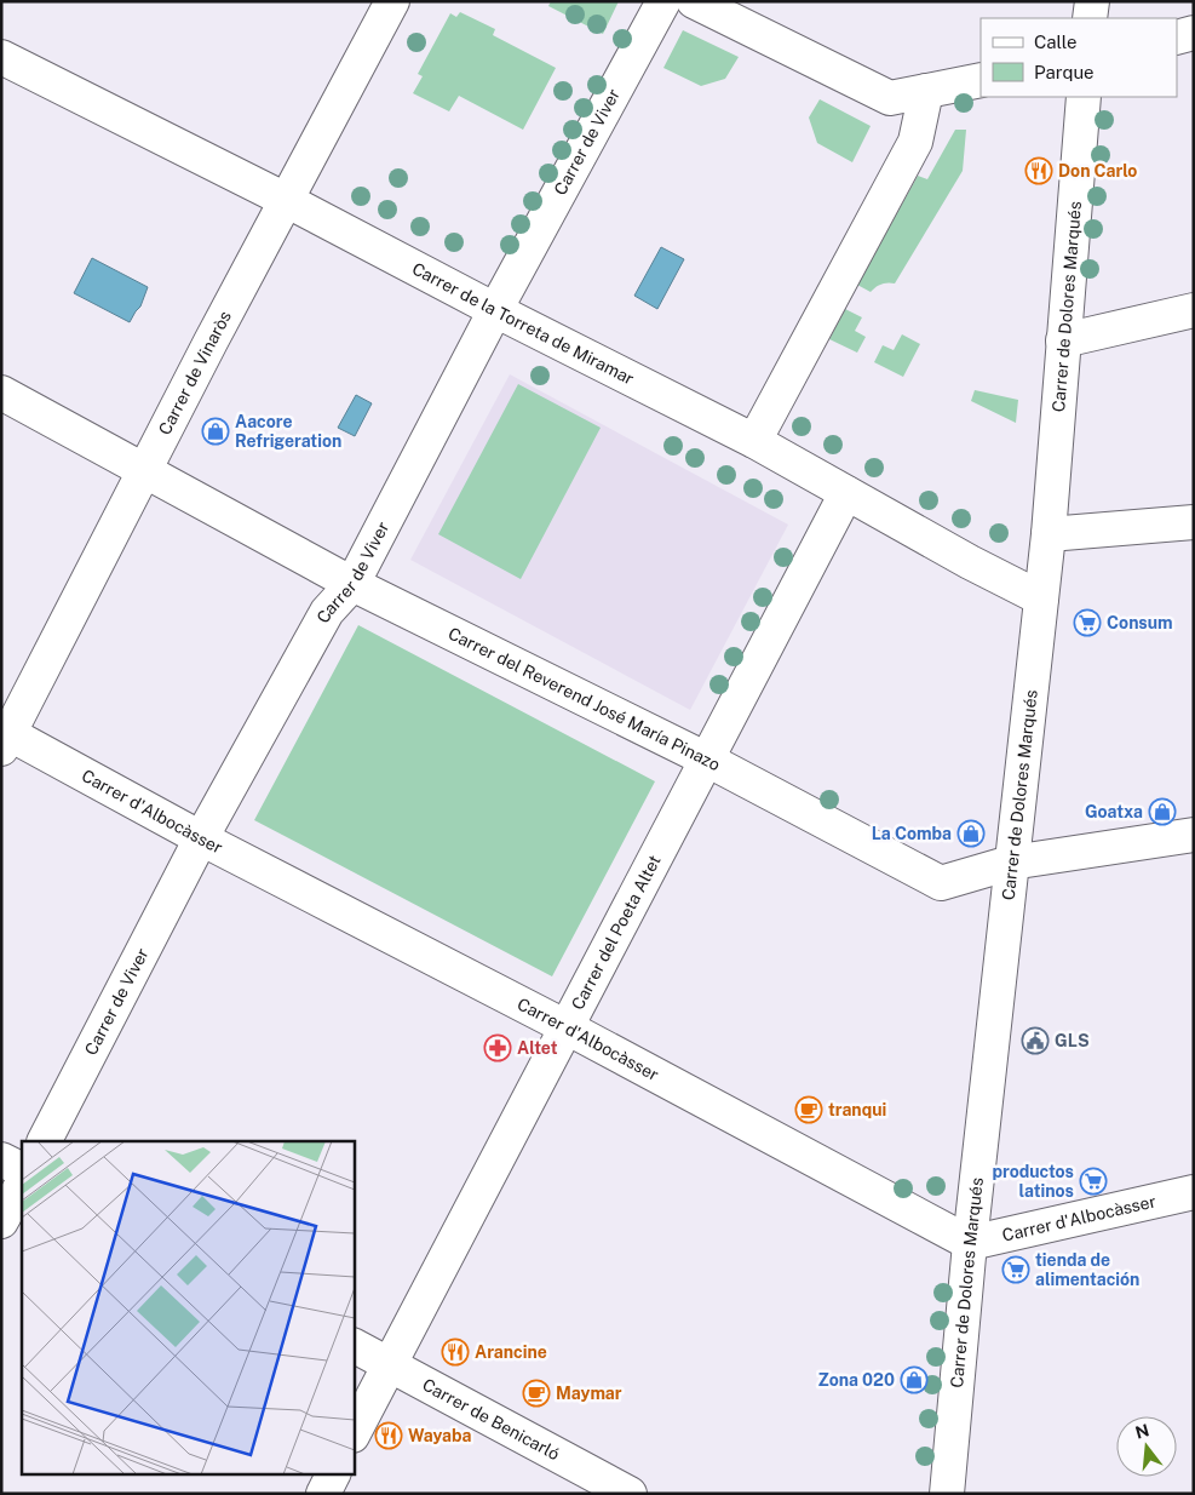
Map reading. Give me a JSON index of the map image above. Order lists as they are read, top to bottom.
{
  "streets": {
    "street": [
      "Carrer de Viver",
      "Carrer de Dolores Marqués",
      "Carrer de la Torreta de Miramar",
      "Carrer de Vinaròs",
      "Carrer del Reverend José María Pinazo",
      "Carrer d'Albocàsser",
      "Carrer del Poeta Altet",
      "Carrer de Benicarló"
    ]
  },
  "crossings": [
    ["Carrer de Viver", "Carrer de la Torreta de Miramar"],
    ["Carrer de Viver", "Carrer del Reverend José María Pinazo"],
    ["Carrer de Viver", "Carrer d'Albocàsser"],
    ["Carrer de Dolores Marqués", "Carrer de la Torreta de Miramar"],
    ["Carrer de Dolores Marqués", "Carrer del Reverend José María Pinazo"],
    ["Carrer de Dolores Marqués", "Carrer d'Albocàsser"],
    ["Carrer de la Torreta de Miramar", "Carrer de Vinaròs"],
    ["Carrer de la Torreta de Miramar", "Carrer del Poeta Altet"],
    ["Carrer de Vinaròs", "Carrer del Reverend José María Pinazo"],
    ["Carrer de Vinaròs", "Carrer d'Albocàsser"],
    ["Carrer del Reverend José María Pinazo", "Carrer del Poeta Altet"],
    ["Carrer d'Albocàsser", "Carrer del Poeta Altet"],
    ["Carrer del Poeta Altet", "Carrer de Benicarló"]
  ],
  "places": {
    "restaurant": ["Don Carlo", "Arancine", "Wayaba"],
    "shop": [
      "Aacore Refrigeration",
      "Goatxa",
      "La Comba",
      "Zona 020"
    ],
    "supermarket": ["Consum", "productos latinos", "tienda de alimentación"],
    "public building": ["GLS"],
    "pharmacy": ["Altet"],
    "cafe": ["tranqui", "Maymar"]
  },
  "legend": ["Calle", "Parque"],
  "north": "top"
}
